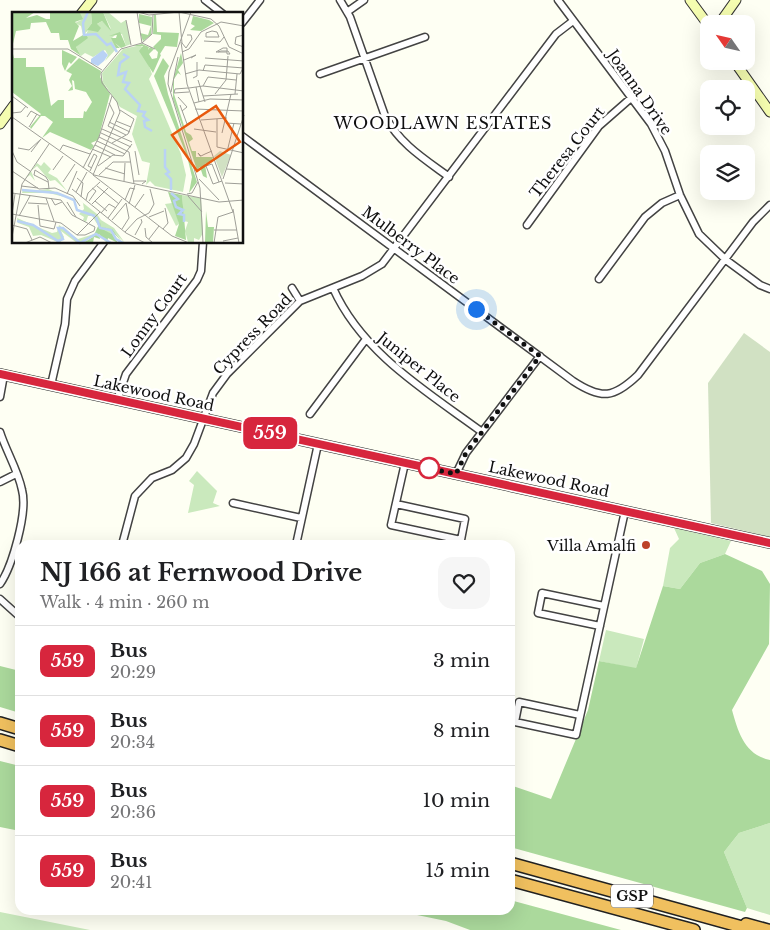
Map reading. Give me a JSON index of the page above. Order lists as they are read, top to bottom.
{
  "streets": {
    "highway": ["GSP"],
    "main road": ["Lakewood Road"],
    "street": [
      "Joanna Drive",
      "Theresa Court",
      "Mulberry Place",
      "Lonny Court",
      "Cypress Road",
      "Juniper Place"
    ]
  },
  "crossings": [
    ["Joanna Drive", "Theresa Court"],
    ["Joanna Drive", "Mulberry Place"],
    ["Joanna Drive", "Cypress Road"],
    ["Mulberry Place", "Cypress Road"],
    ["Lonny Court", "Lakewood Road"],
    ["Cypress Road", "Juniper Place"],
    ["Cypress Road", "Lakewood Road"]
  ],
  "districts": ["WOODLAWN ESTATES"],
  "places": ["Villa Amalfi"],
  "lines": ["bus line 559"],
  "north": "top left",
  "page": {
    "on_map": "559",
    "heading": ["NJ 166 at Fernwood Drive", "Walk · 4 min · 260 m"],
    "list": [
      {
        "mark": "559",
        "name": "Bus",
        "note": "20:29",
        "value": "3 min"
      },
      {
        "mark": "559",
        "name": "Bus",
        "note": "20:34",
        "value": "8 min"
      },
      {
        "mark": "559",
        "name": "Bus",
        "note": "20:36",
        "value": "10 min"
      },
      {
        "mark": "559",
        "name": "Bus",
        "note": "20:41",
        "value": "15 min"
      }
    ]
  }
}
